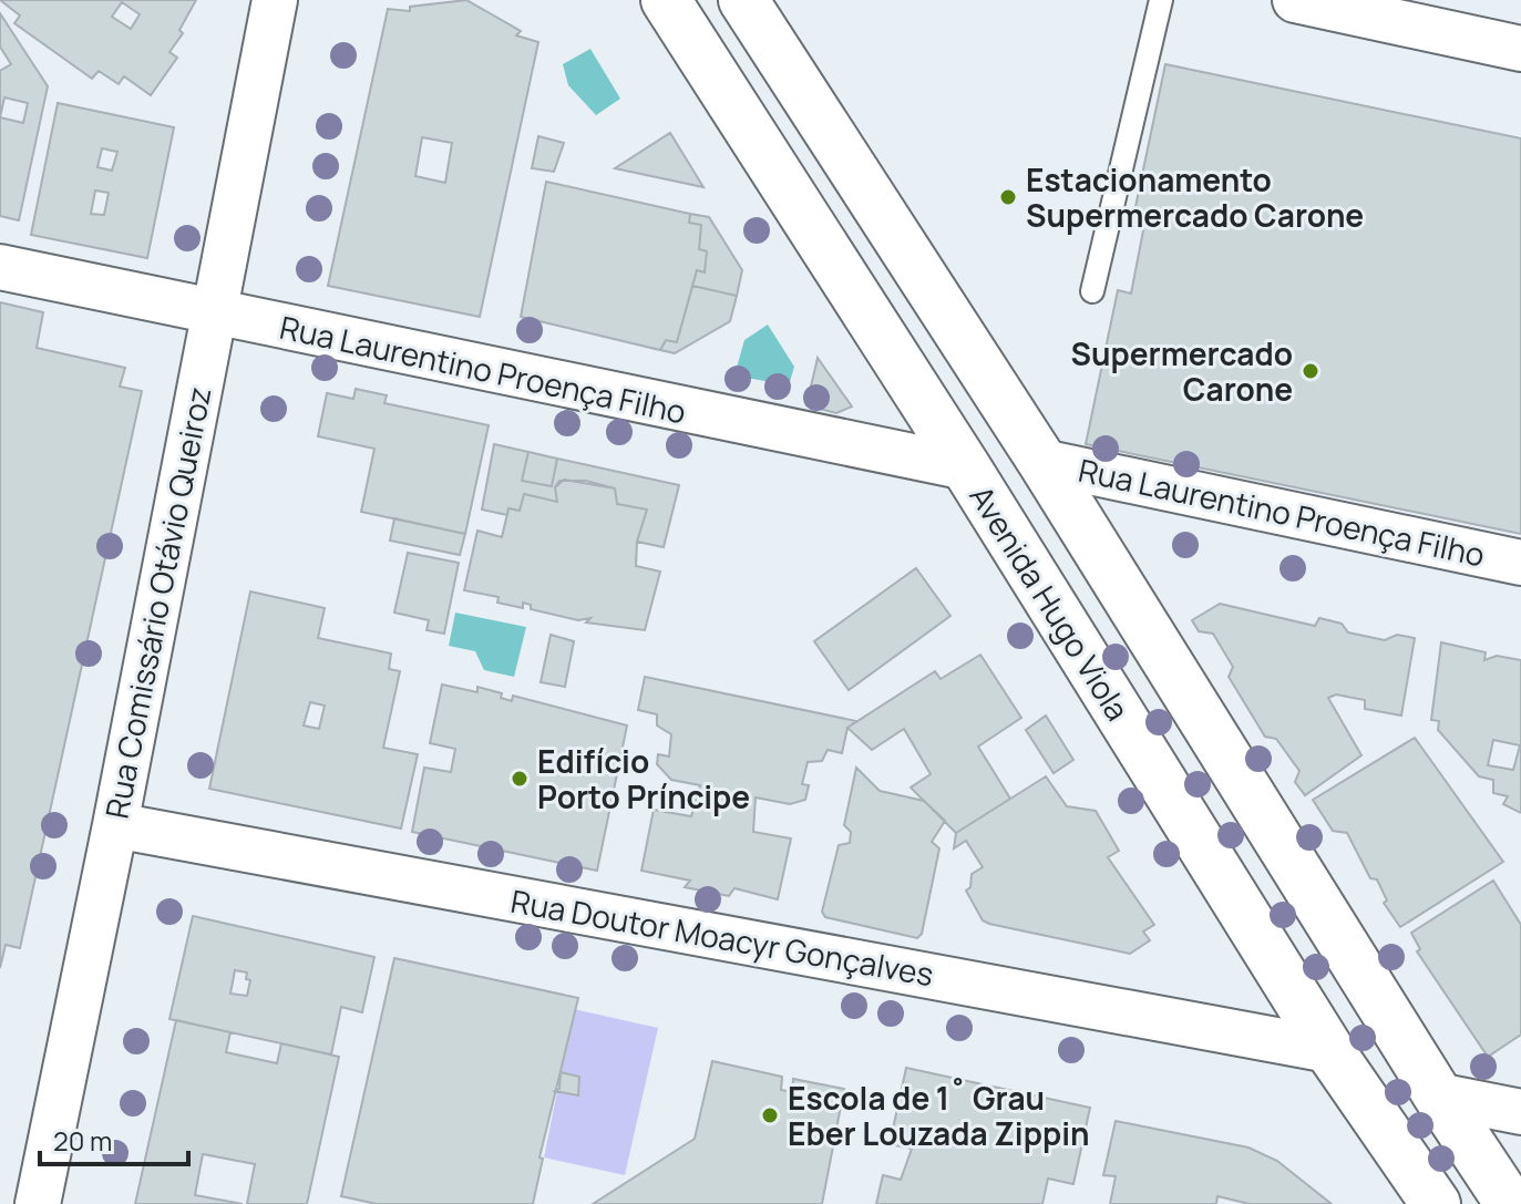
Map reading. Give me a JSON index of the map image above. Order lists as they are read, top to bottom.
{
  "streets": {
    "street": [
      "Rua Laurentino Proença Filho",
      "Rua Comissário Otávio Queiroz",
      "Avenida Hugo Viola",
      "Rua Doutor Moacyr Gonçalves"
    ]
  },
  "crossings": [
    ["Rua Laurentino Proença Filho", "Rua Comissário Otávio Queiroz"],
    ["Rua Laurentino Proença Filho", "Avenida Hugo Viola"],
    ["Rua Comissário Otávio Queiroz", "Rua Doutor Moacyr Gonçalves"],
    ["Avenida Hugo Viola", "Rua Doutor Moacyr Gonçalves"]
  ],
  "places": [
    "Estacionamento Supermercado Carone",
    "Supermercado Carone",
    "Edifício Porto Príncipe",
    "Escola de 1˚ Grau Eber Louzada Zippin"
  ],
  "scale_bar": "20 m"
}
